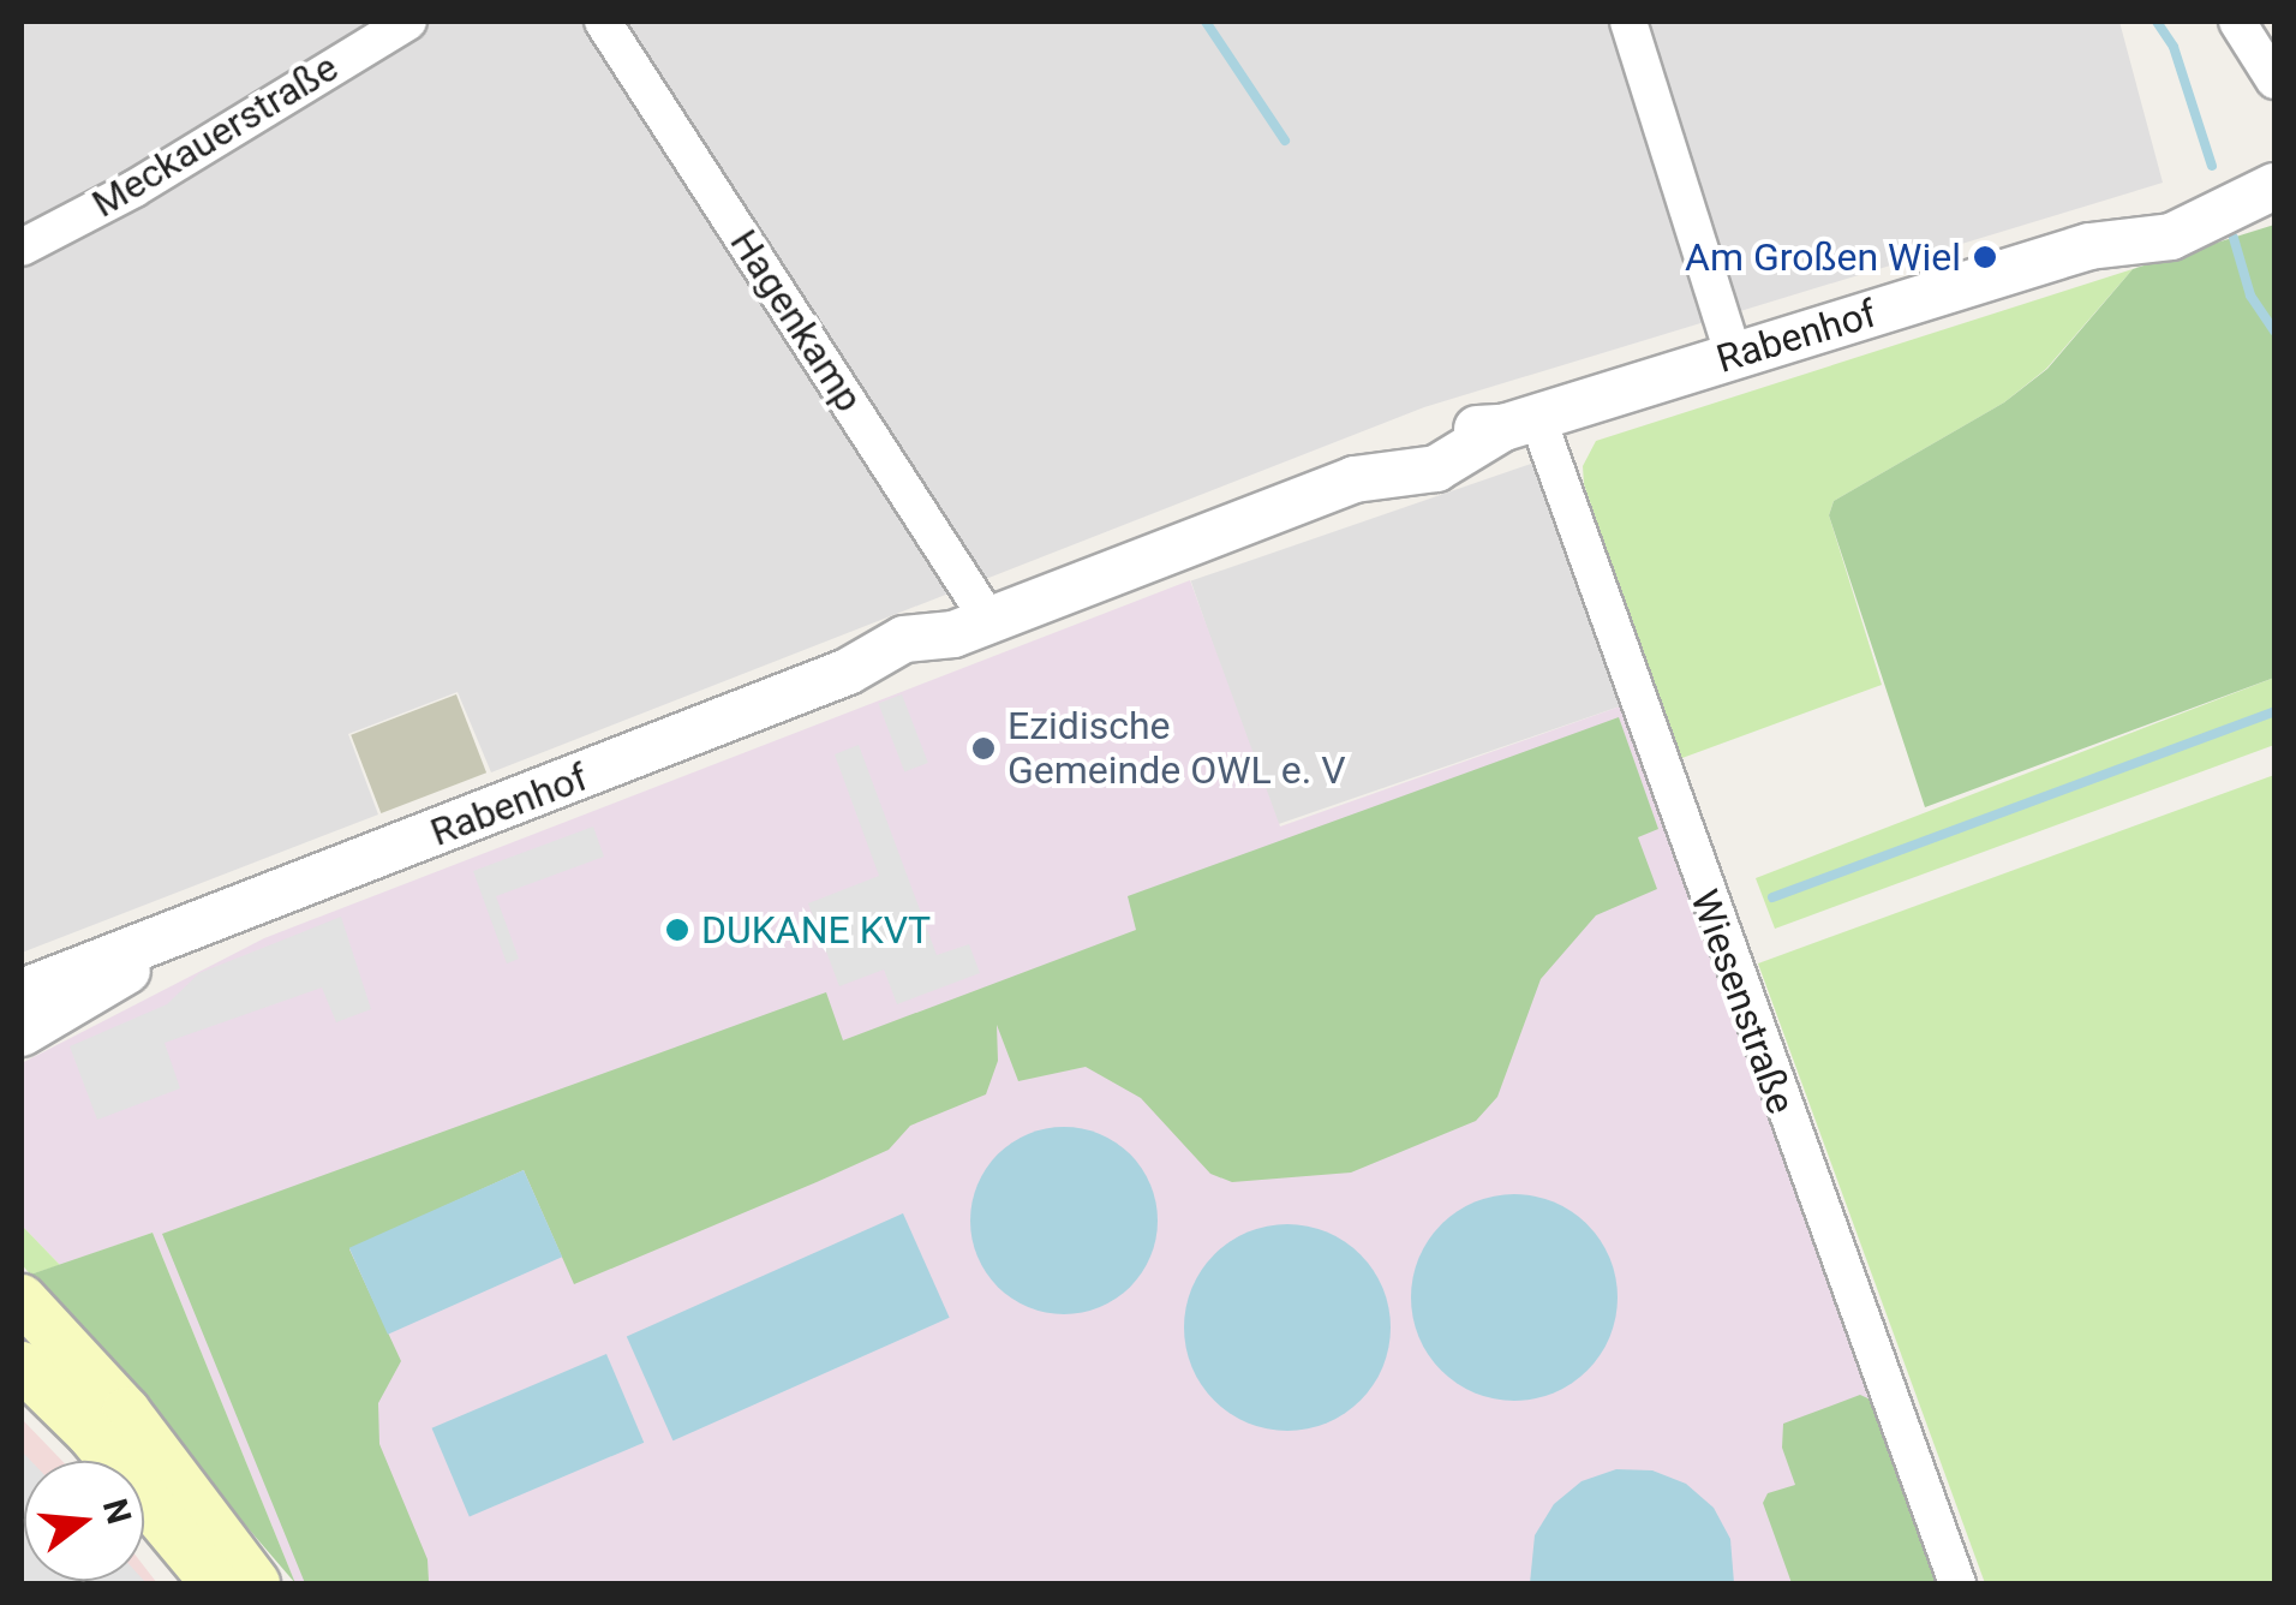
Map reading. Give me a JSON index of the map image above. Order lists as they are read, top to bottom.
{
  "streets": {
    "street": [
      "Meckauerstraße",
      "Hagenkamp",
      "Rabenhof",
      "Wiesenstraße"
    ]
  },
  "crossings": [
    ["Hagenkamp", "Rabenhof"],
    ["Rabenhof", "Wiesenstraße"]
  ],
  "places": ["Am Großen Wiel", "Ezidische Gemeinde OWL e. V", "DUKANE KVT"],
  "north": "right"
}
